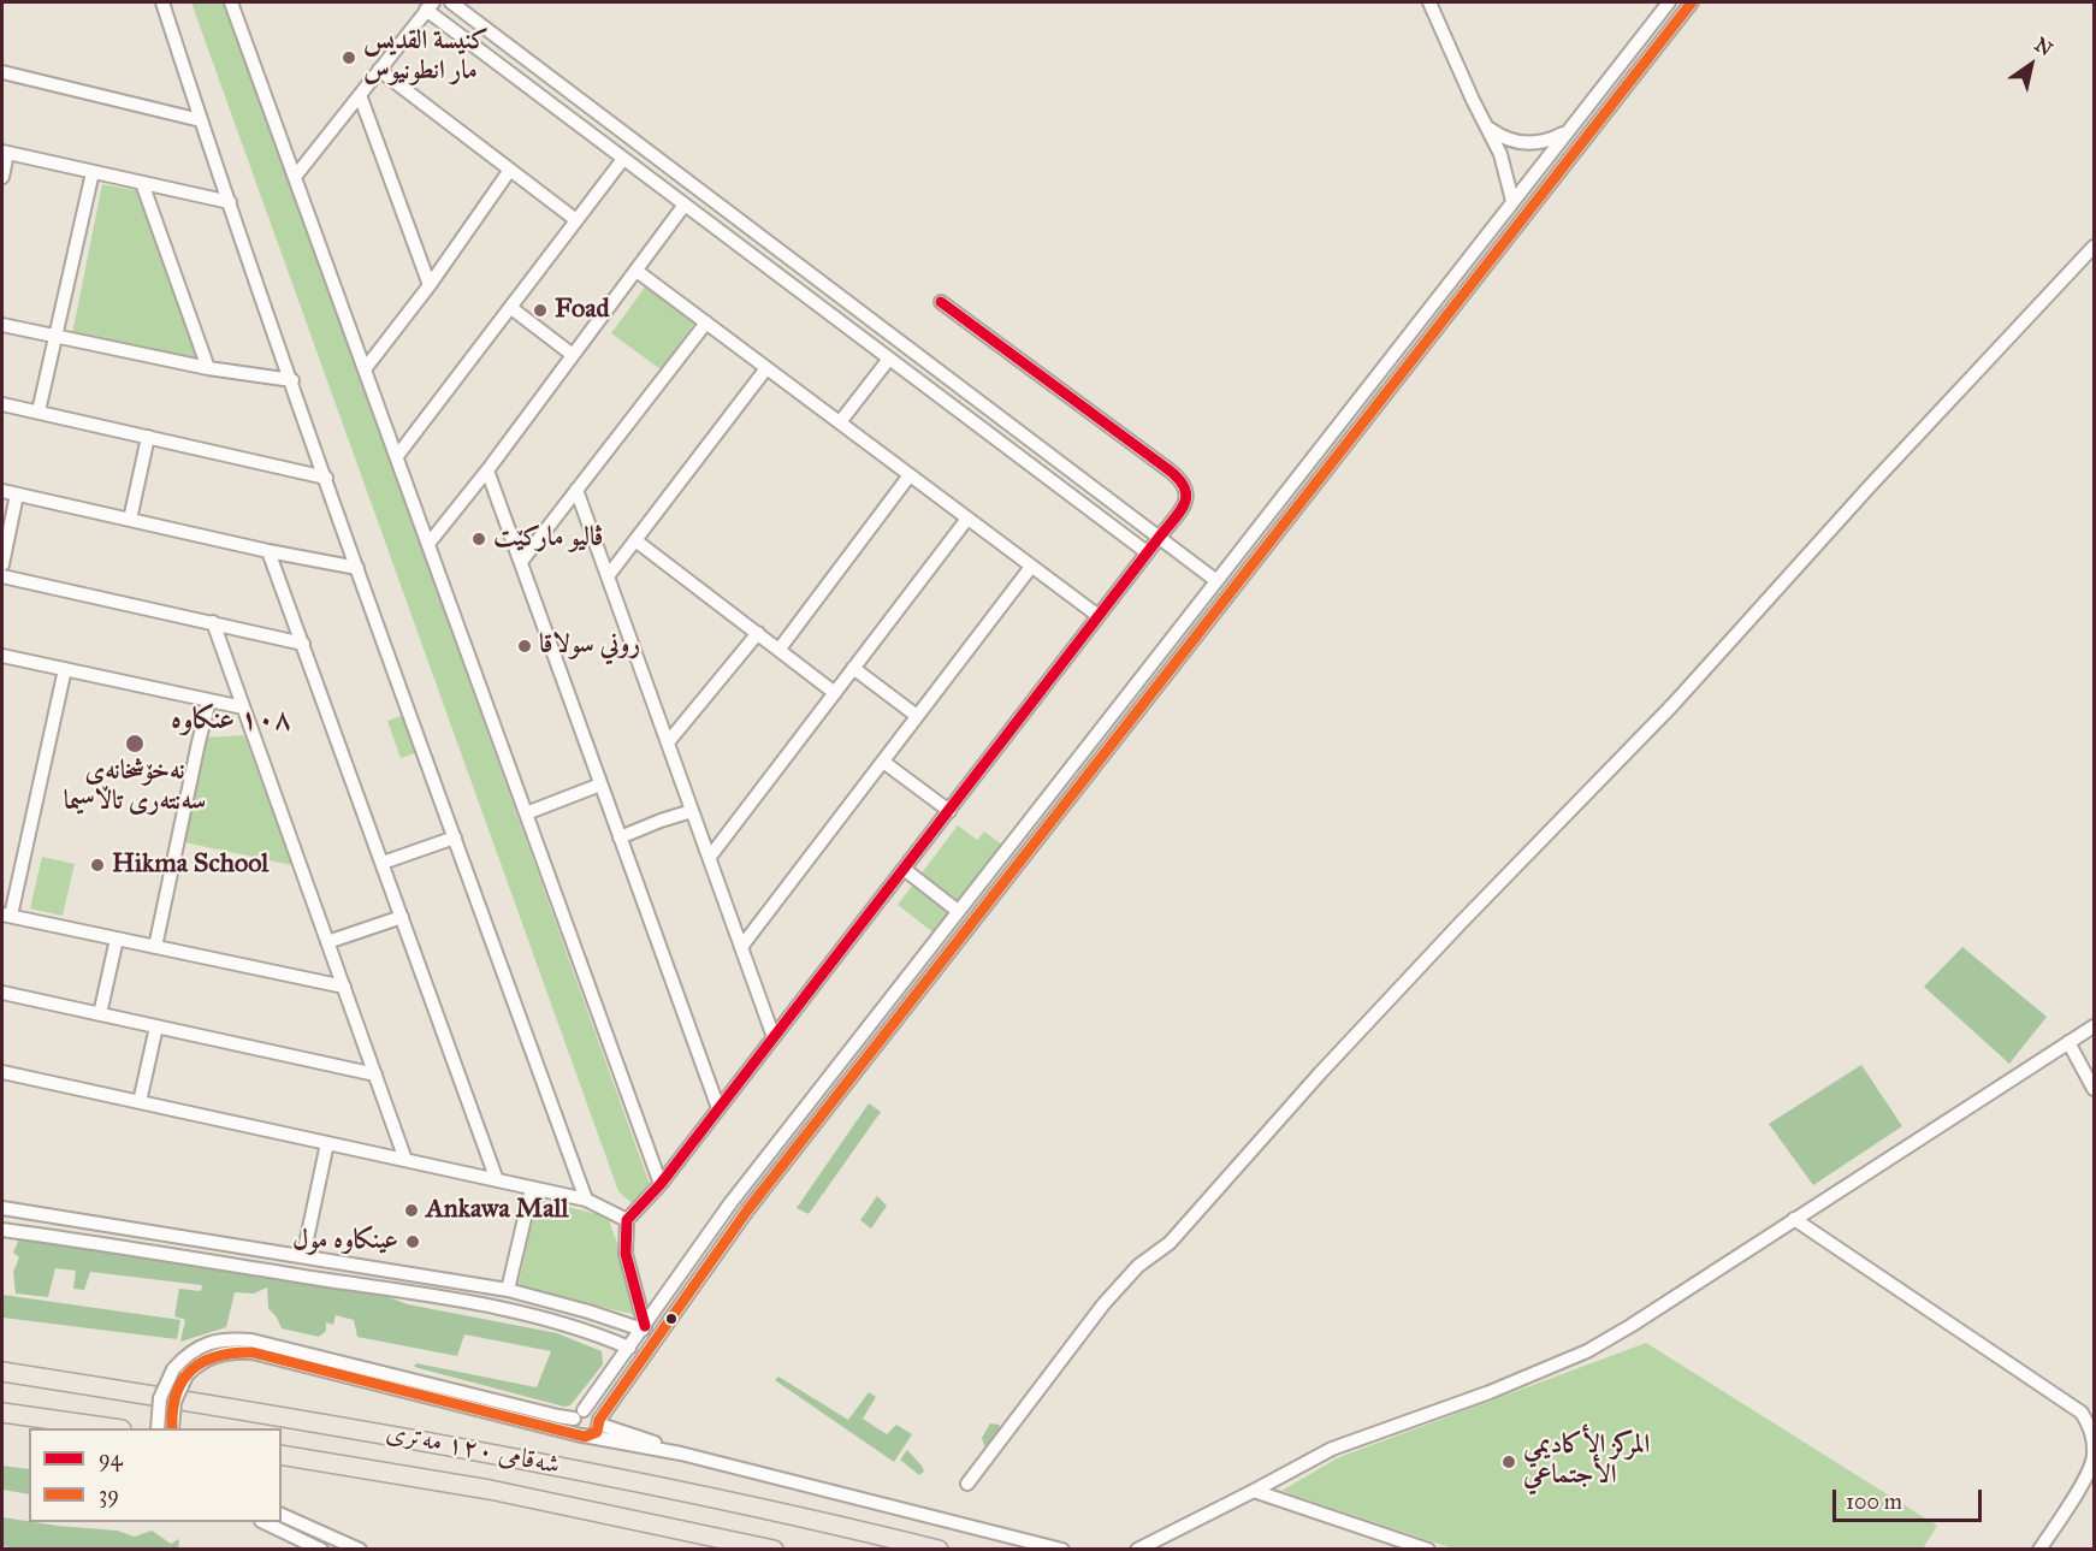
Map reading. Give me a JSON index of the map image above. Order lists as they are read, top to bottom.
{
  "streets": {
    "highway": ["شەقامی ١٢٠ مەتری"]
  },
  "districts": ["١٠٨ عنکاوە"],
  "places": [
    "كنيسة القديس مار انطونيوس",
    "Foad",
    "ڤالیو مارکێت",
    "روني سولاقا",
    "نەخۆشخانەی سەنتەری تاڵاسیما",
    "Hikma School",
    "Ankawa Mall",
    "عينكاوه مول",
    "المركز الأكاديمي الأجتماعي"
  ],
  "lines": ["transit line 39", "transit line 94"],
  "legend": ["94", "39"],
  "scale_bar": "100 m",
  "north": "top right"
}
